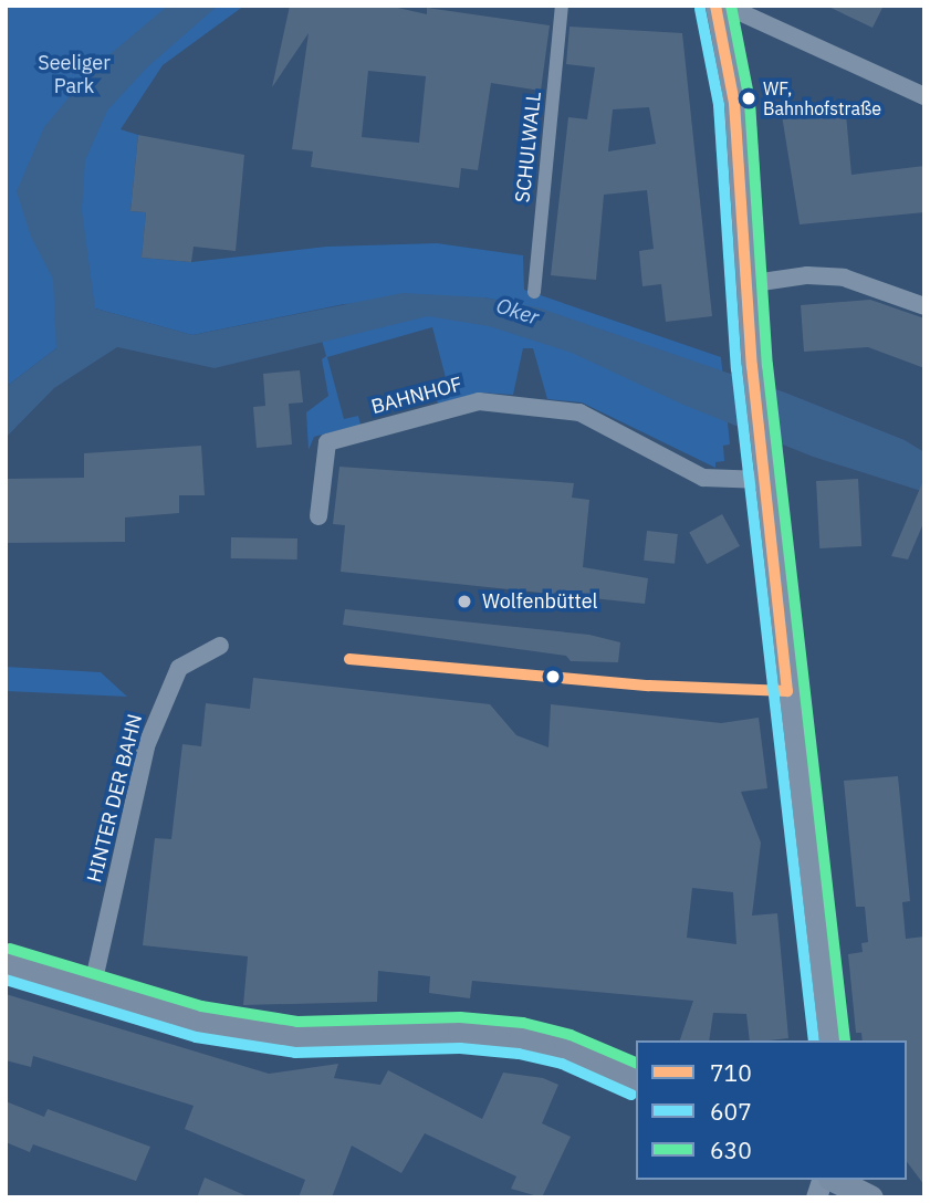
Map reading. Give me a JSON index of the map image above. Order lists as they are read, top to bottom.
{
  "streets": {
    "street": ["SCHULWALL", "BAHNHOF", "HINTER DER BAHN"]
  },
  "water": ["Oker"],
  "parks": ["Seeliger Park"],
  "places": ["WF, Bahnhofstraße", "Wolfenbüttel"],
  "lines": ["transit line 710", "transit line 630", "transit line 607"],
  "legend": ["710", "607", "630"]
}
